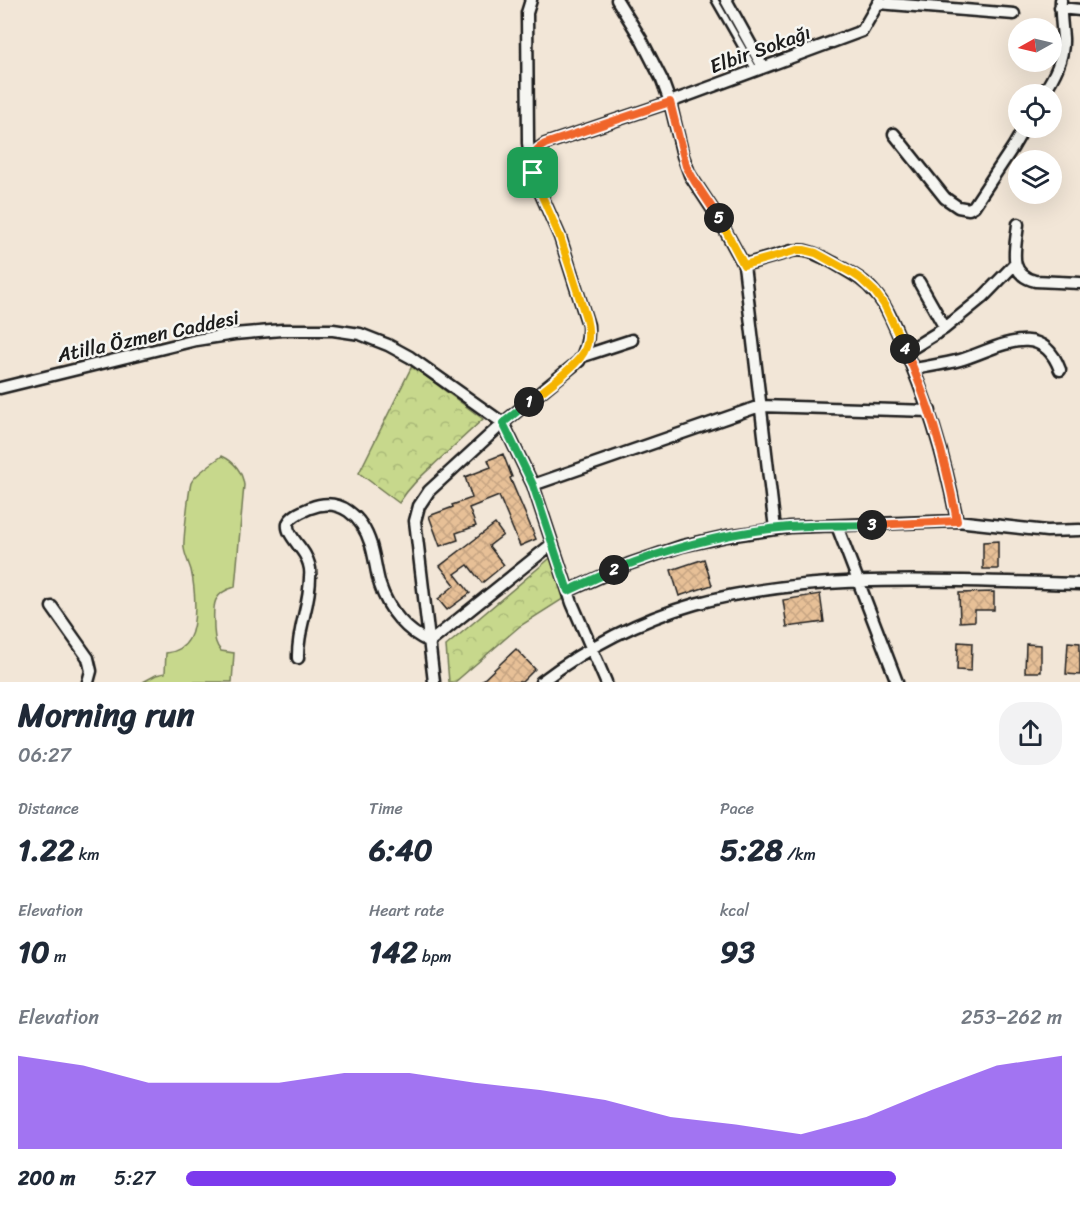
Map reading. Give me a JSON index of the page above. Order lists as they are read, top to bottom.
{
  "streets": {
    "street": ["Elbir Sokağı", "Atilla Özmen Caddesi"]
  },
  "north": "left",
  "page": {
    "pins": [
      "5",
      "4",
      "1",
      "3",
      "2"
    ],
    "heading": ["Morning run", "06:27"],
    "stats": [
      ["Distance", "1.22 km"],
      ["Time", "6:40"],
      ["Pace", "5:28 /km"],
      ["Elevation", "10 m"],
      ["Heart rate", "142 bpm"],
      ["kcal", "93"]
    ],
    "chart": ["Elevation", "253–262 m"],
    "list": [
      {
        "name": "200 m",
        "note": "5:27"
      }
    ]
  }
}
